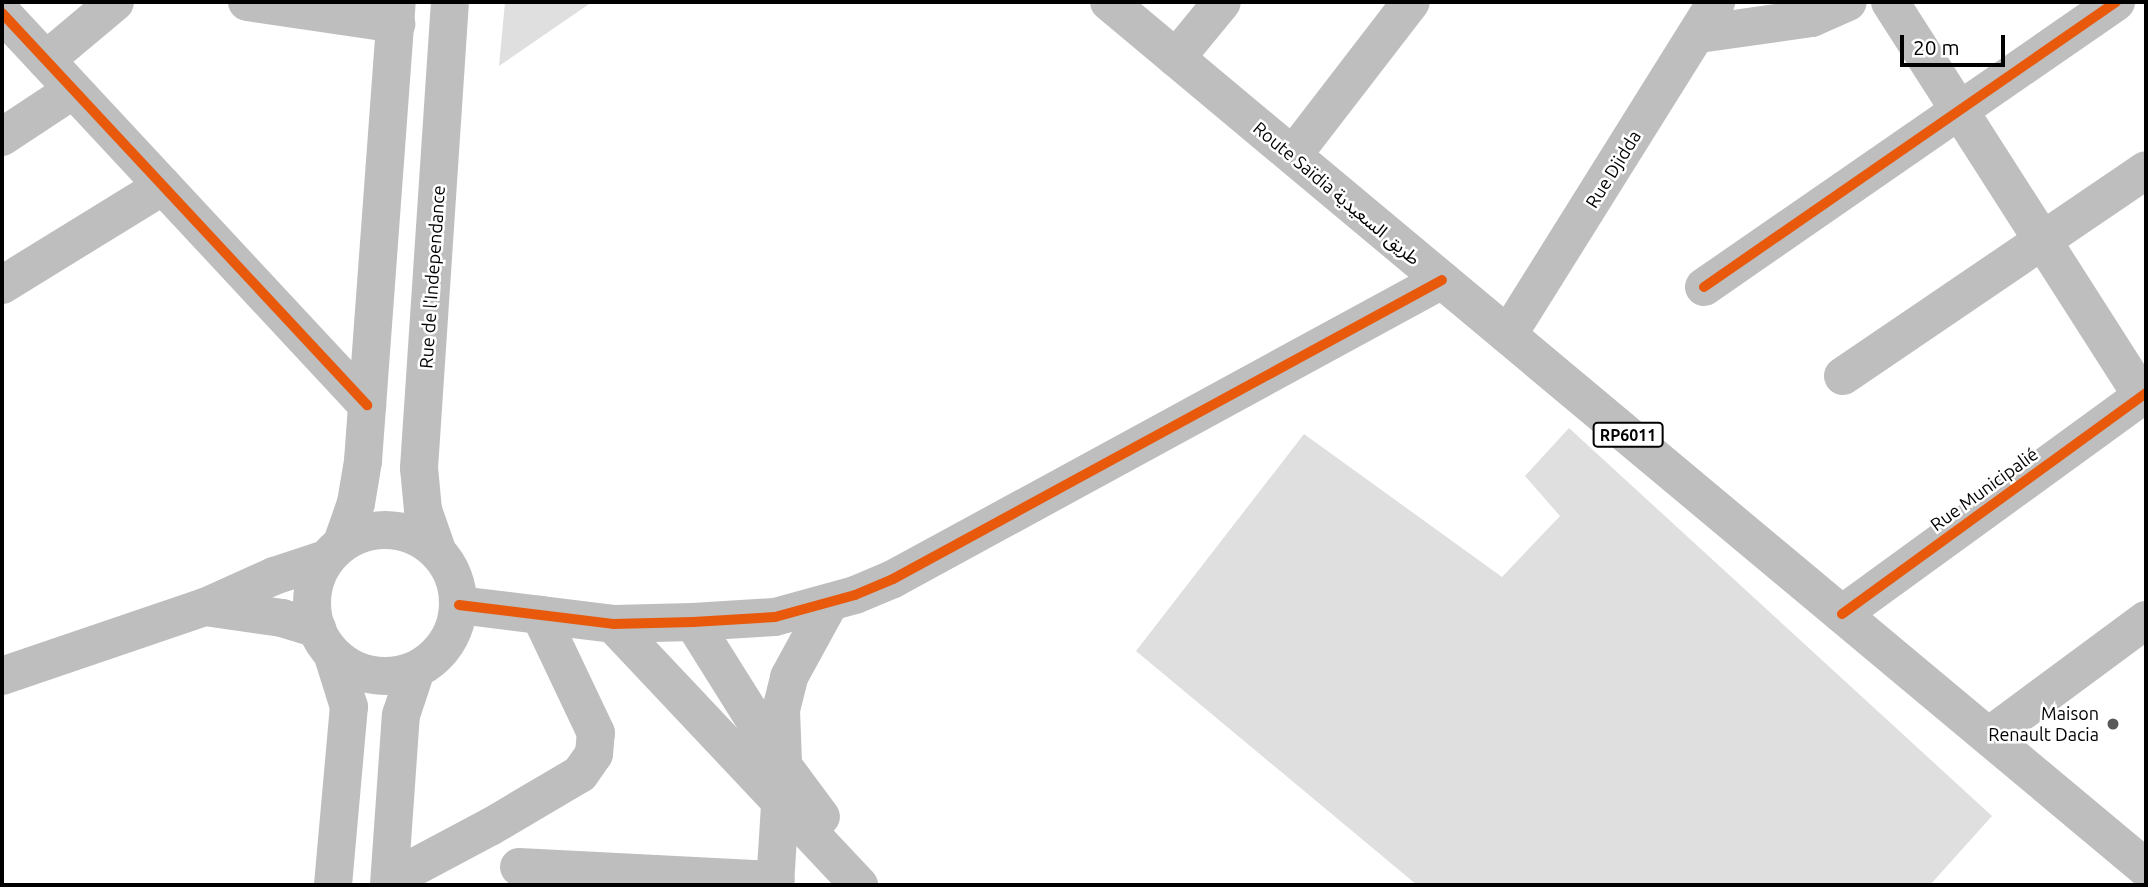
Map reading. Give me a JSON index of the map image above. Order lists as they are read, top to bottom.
{
  "streets": {
    "main road": [
      "Rue Djidda",
      "Route Saïdia طريق السعيدية",
      "Rue de l'Independance",
      "RP6011",
      "Rue Municipalié"
    ]
  },
  "crossings": [
    ["Rue Djidda", "Route Saïdia طريق السعيدية"],
    ["Route Saïdia طريق السعيدية", "Rue Municipalié"]
  ],
  "places": ["Maison Renault Dacia"],
  "scale_bar": "20 m"
}
